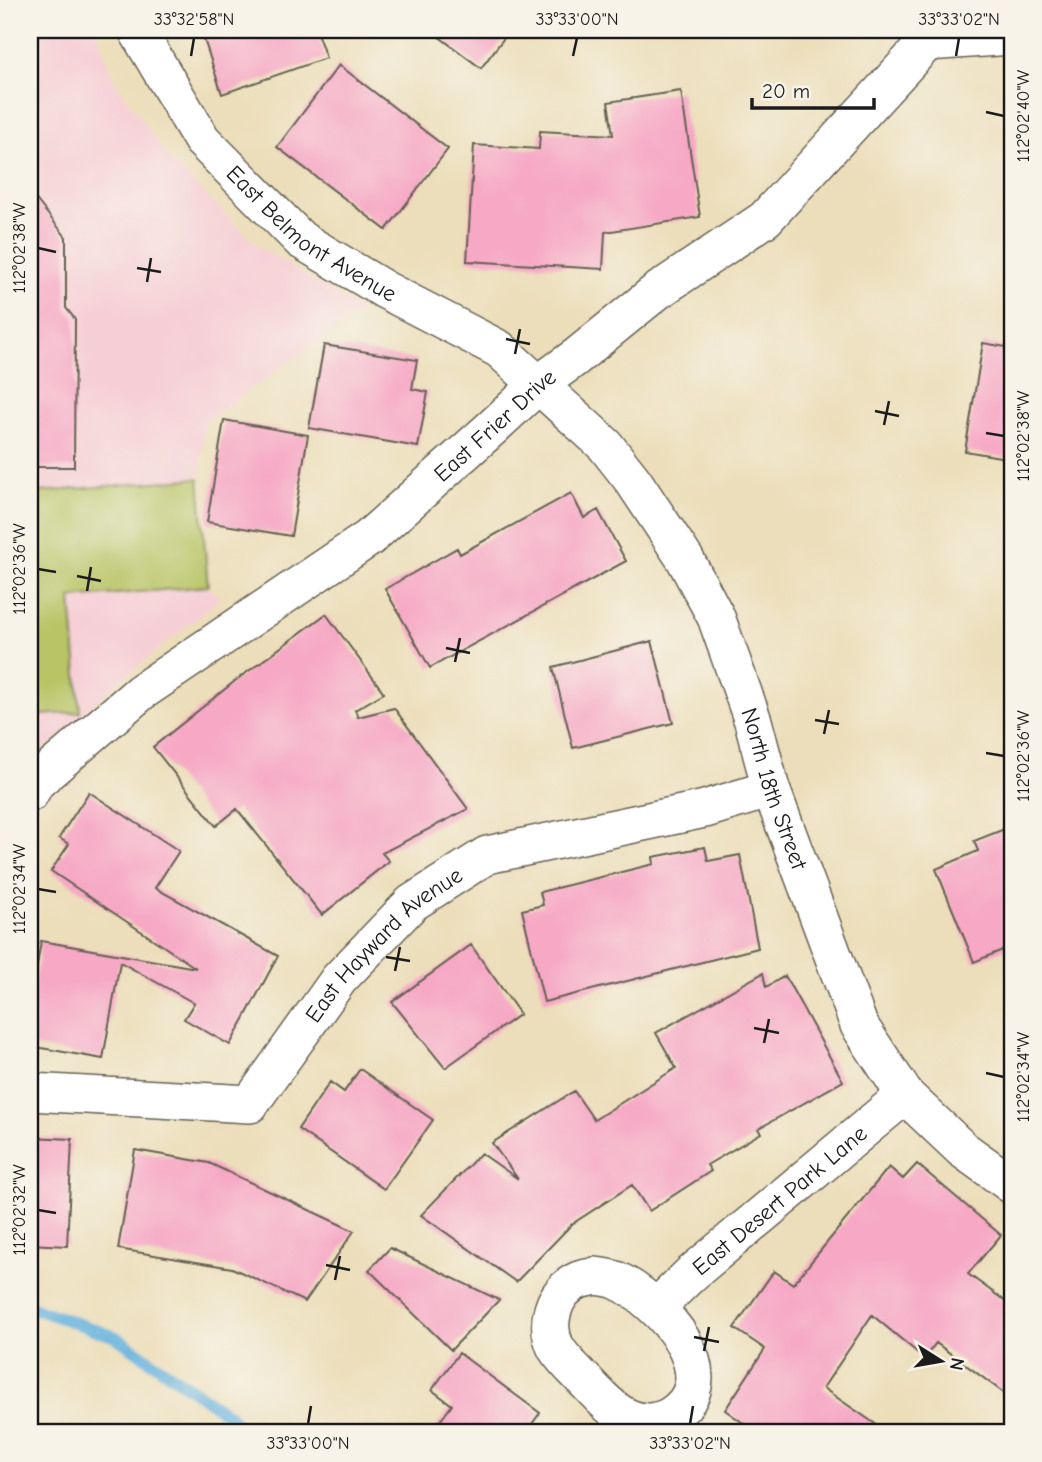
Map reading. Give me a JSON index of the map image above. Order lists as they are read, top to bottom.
{
  "streets": {
    "street": [
      "East Belmont Avenue",
      "East Frier Drive",
      "North 18th Street",
      "East Hayward Avenue",
      "East Desert Park Lane"
    ]
  },
  "crossings": [
    ["East Belmont Avenue", "East Frier Drive"],
    ["East Belmont Avenue", "North 18th Street"],
    ["East Frier Drive", "North 18th Street"],
    ["North 18th Street", "East Hayward Avenue"],
    ["North 18th Street", "East Desert Park Lane"]
  ],
  "scale_bar": "20 m",
  "north": "right",
  "coordinates": [
    "33°32'58\"N",
    "33°33'00\"N",
    "33°33'02\"N",
    "112°02'40\"W",
    "112°02'38\"W",
    "112°02'36\"W",
    "112°02'34\"W",
    "112°02'32\"W"
  ]
}
